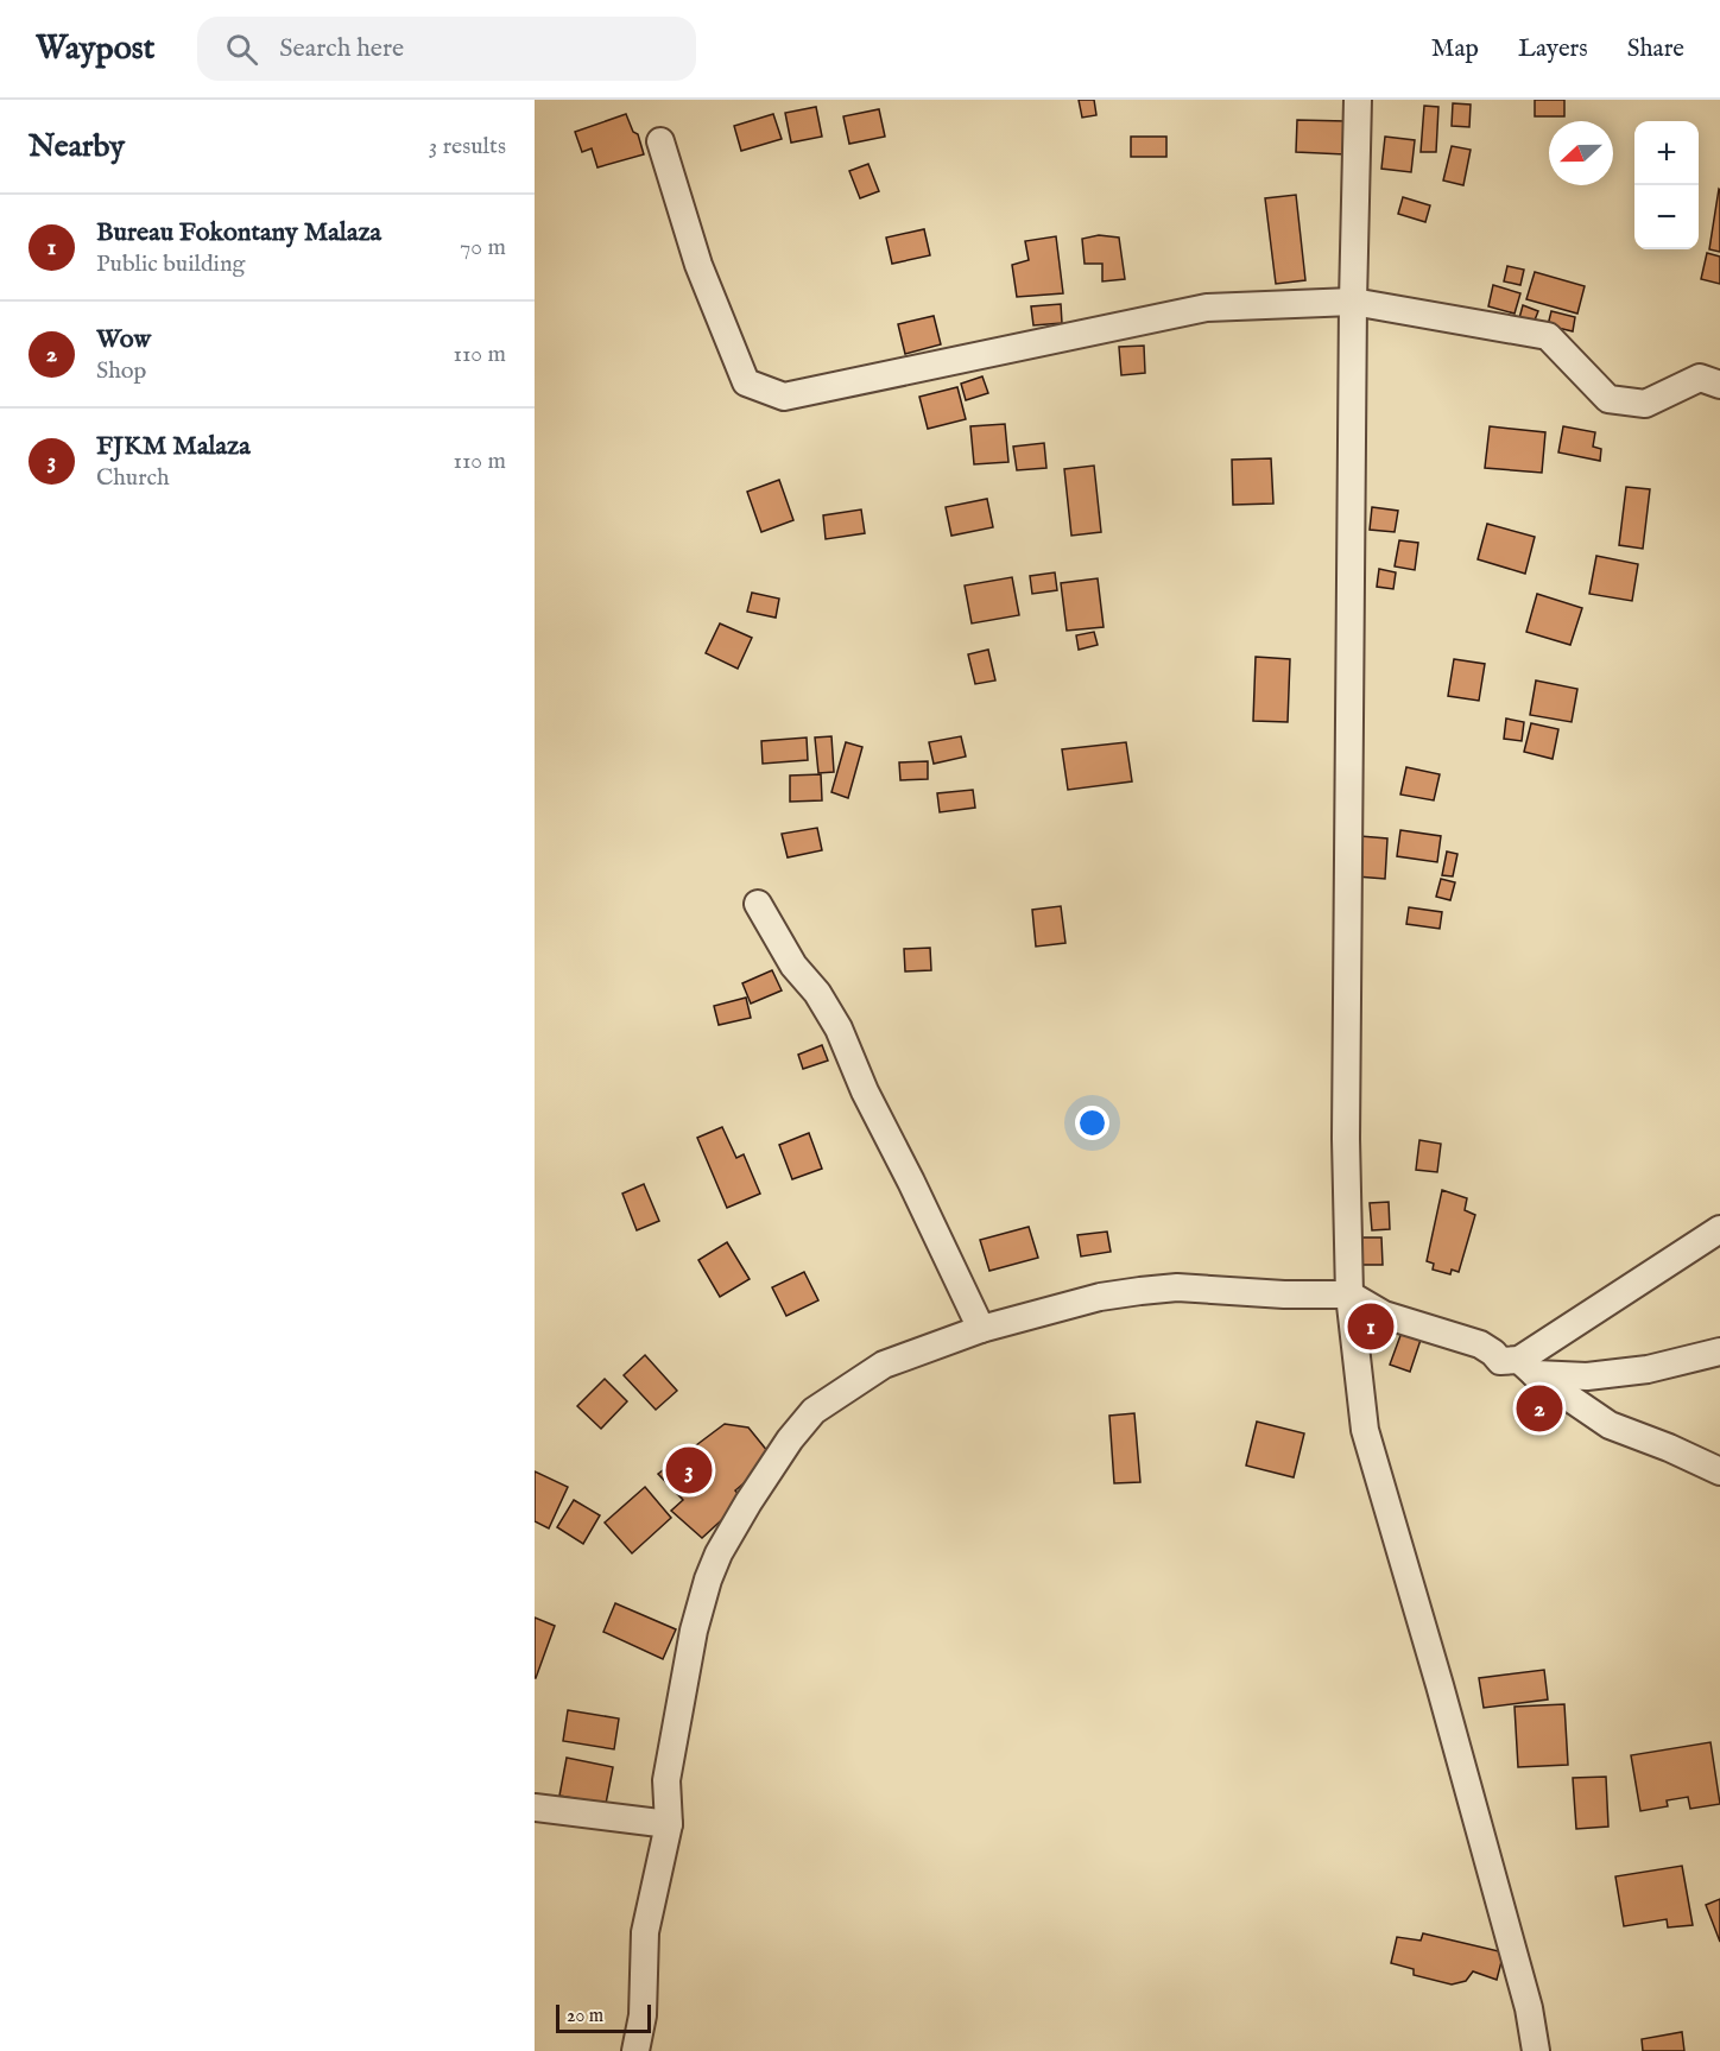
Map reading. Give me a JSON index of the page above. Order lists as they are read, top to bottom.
{
  "scale_bar": "20 m",
  "north": "left",
  "page": {
    "header": "Waypost",
    "search": "Search here",
    "nav": ["Map", "Layers", "Share"],
    "heading": ["Nearby", "3 results"],
    "map_buttons": ["+", "−"],
    "list": [
      {
        "mark": "1",
        "name": "Bureau Fokontany Malaza",
        "note": "Public building",
        "value": "70 m"
      },
      {
        "mark": "2",
        "name": "Wow",
        "note": "Shop",
        "value": "110 m"
      },
      {
        "mark": "3",
        "name": "FJKM Malaza",
        "note": "Church",
        "value": "110 m"
      }
    ],
    "pins": ["1", "2", "3"],
    "scale": "20 m"
  }
}
